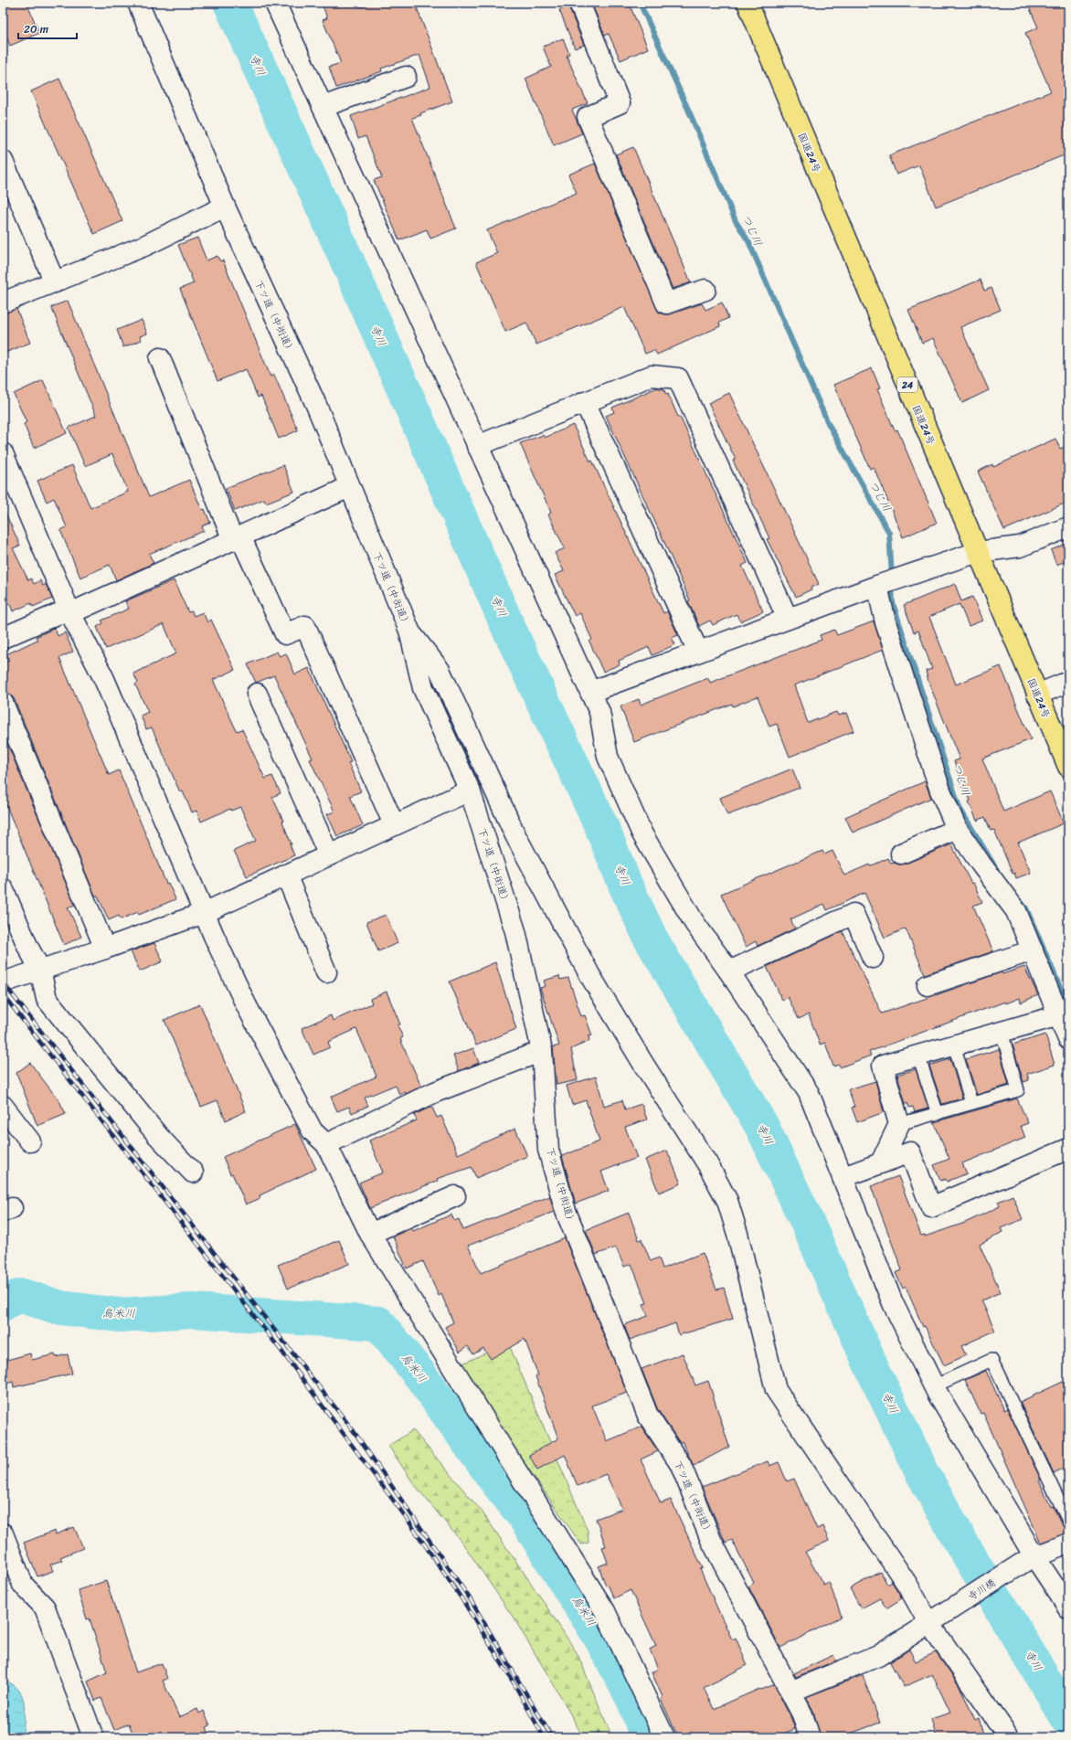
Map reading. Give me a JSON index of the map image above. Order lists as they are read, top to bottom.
{
  "streets": {
    "highway": ["国道24号", "24"],
    "street": ["下ツ道（中街道）", "寺川橋"]
  },
  "crossings": [
    ["下ツ道（中街道）", "寺川橋"]
  ],
  "water": ["寺川", "つじ川", "烏米川"],
  "scale_bar": "20 m"
}
